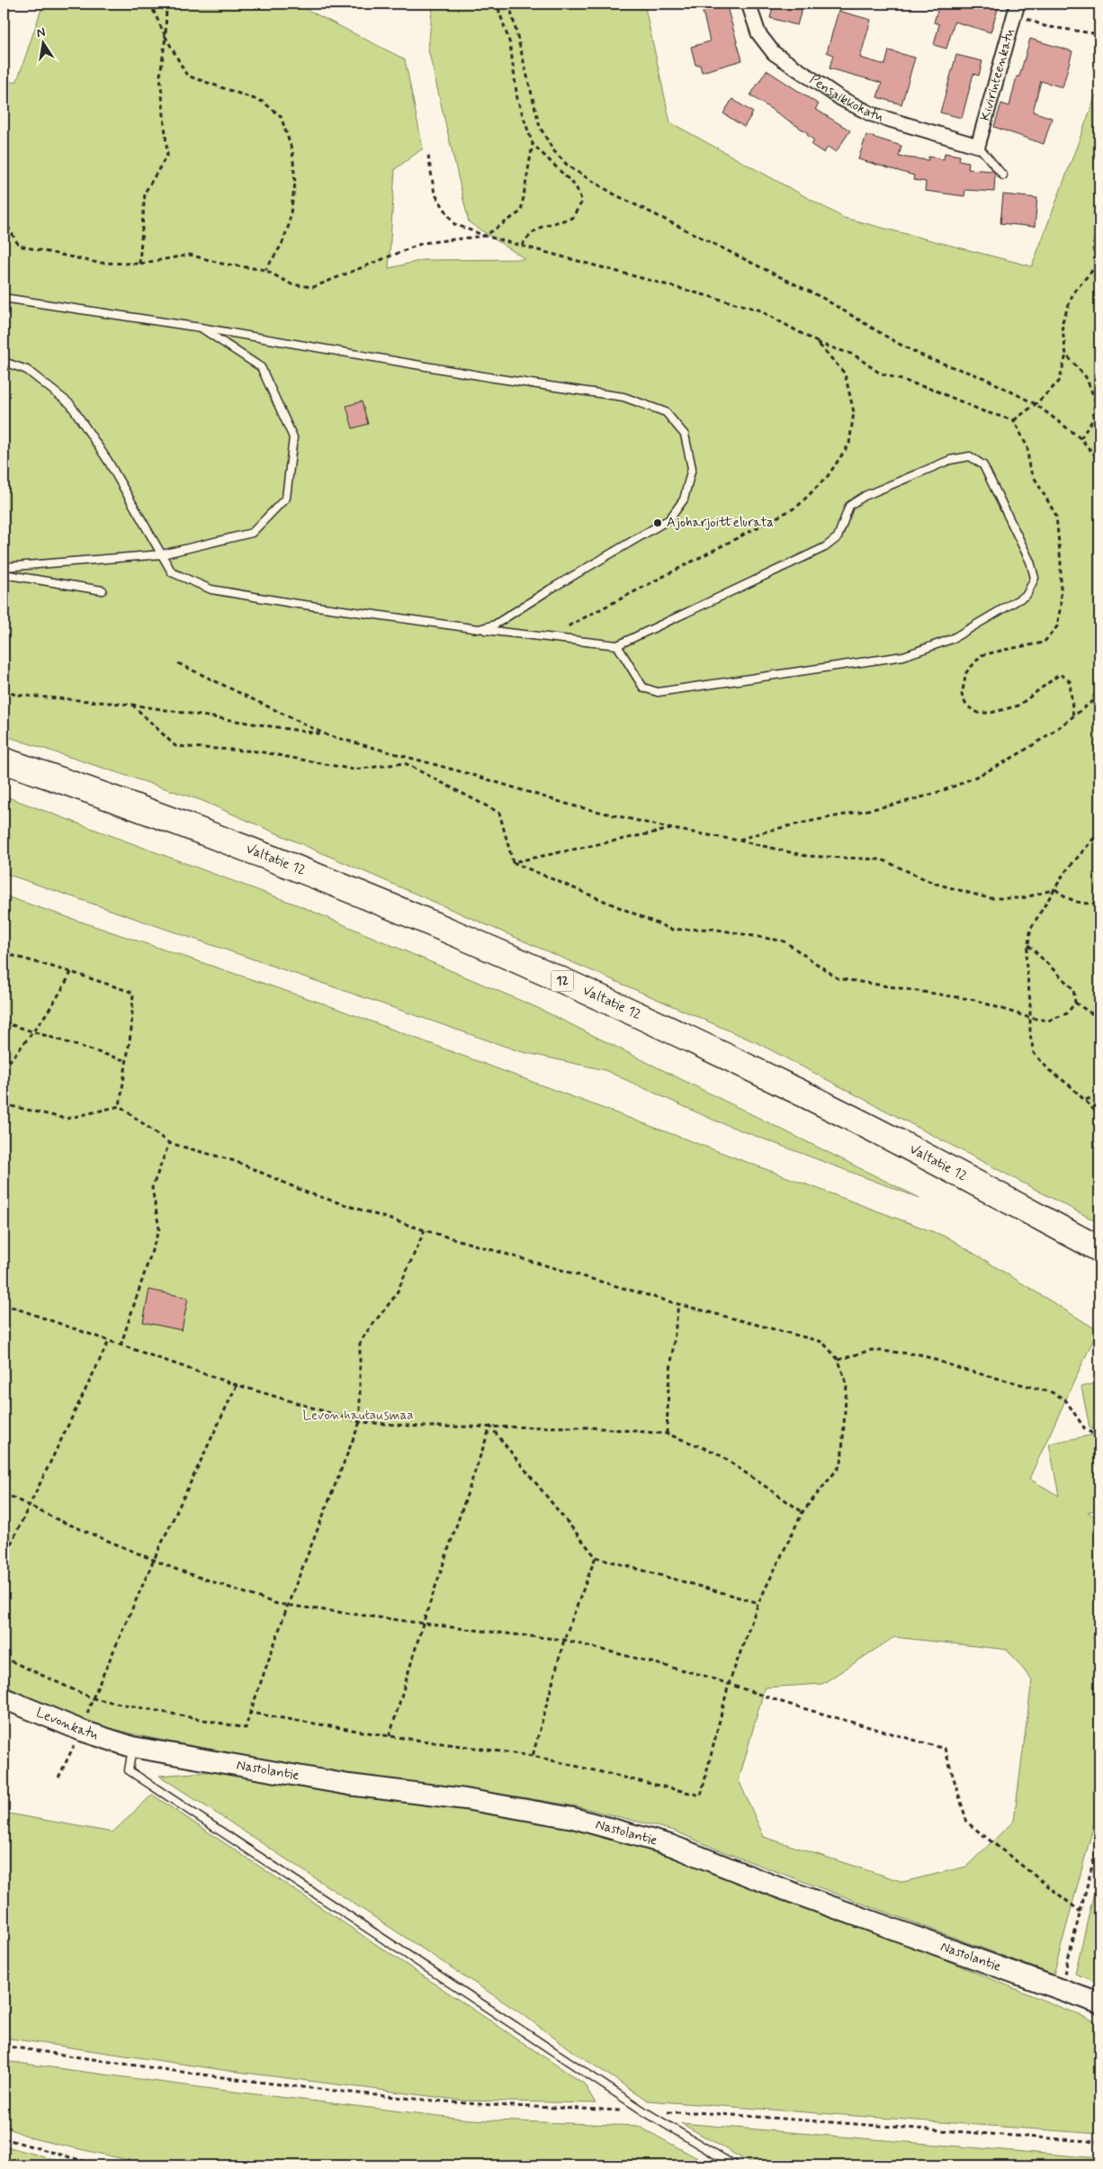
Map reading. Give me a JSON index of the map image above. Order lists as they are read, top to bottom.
{
  "streets": {
    "highway": ["Valtatie 12", "12"],
    "main road": ["Levonkatu", "Nastolantie"],
    "street": ["Kivirinteenkatu", "Pensaikkokatu"]
  },
  "crossings": [
    ["Kivirinteenkatu", "Pensaikkokatu"],
    ["Levonkatu", "Nastolantie"]
  ],
  "parks": ["Levon hautausmaa"],
  "places": ["Ajoharjoittelurata"],
  "north": "top"
}
